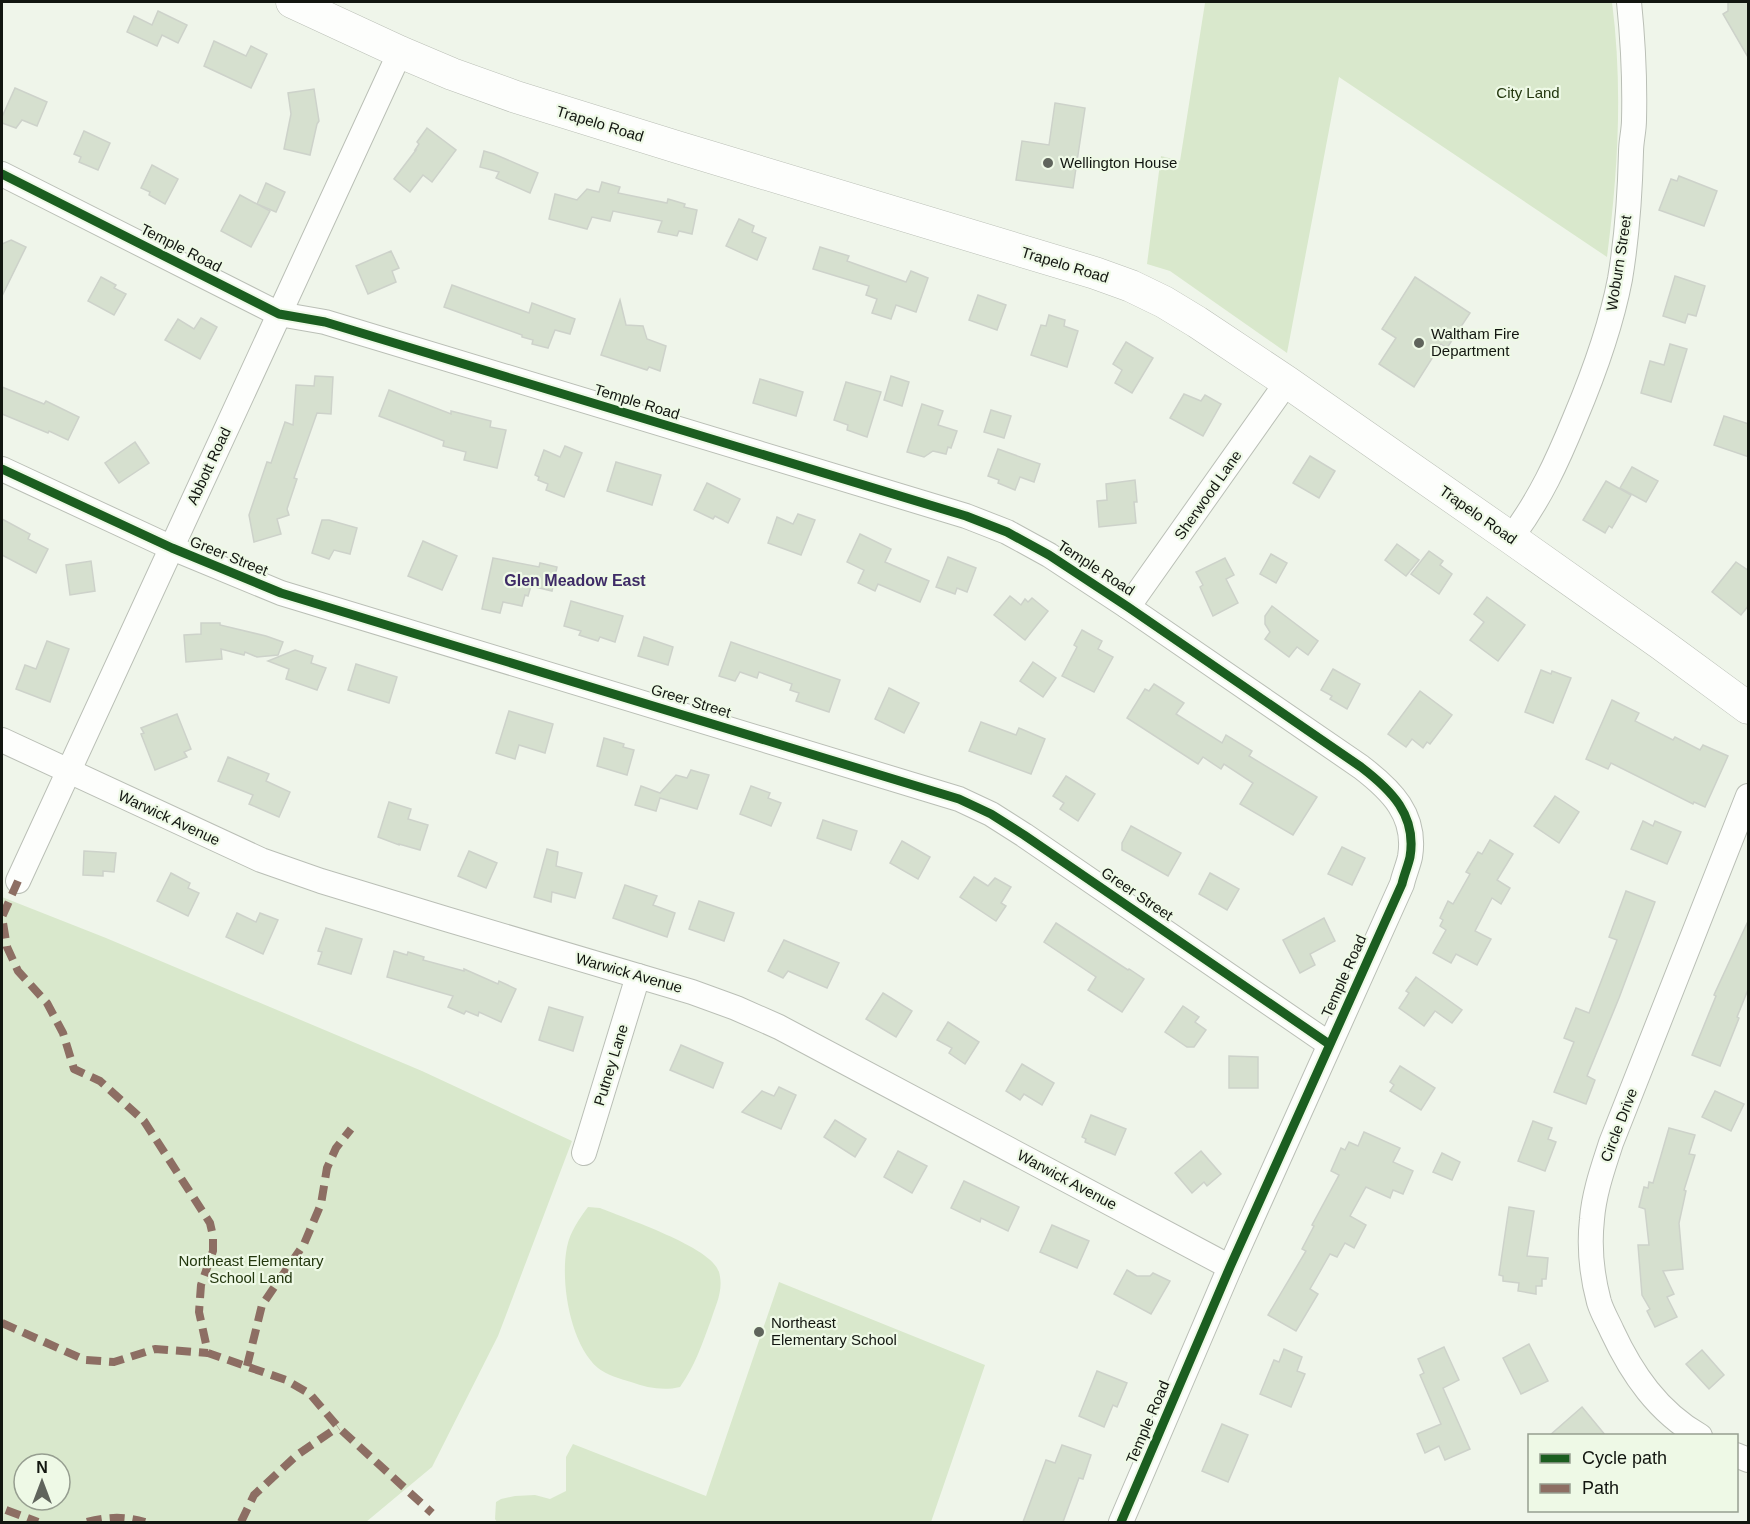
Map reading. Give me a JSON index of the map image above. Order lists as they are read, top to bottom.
{
  "streets": {
    "main road": ["Trapelo Road"],
    "street": [
      "Temple Road",
      "Woburn Street",
      "Abbott Road",
      "Sherwood Lane",
      "Greer Street",
      "Warwick Avenue",
      "Putney Lane",
      "Circle Drive"
    ]
  },
  "crossings": [
    ["Trapelo Road", "Woburn Street"],
    ["Trapelo Road", "Abbott Road"],
    ["Trapelo Road", "Sherwood Lane"],
    ["Temple Road", "Abbott Road"],
    ["Temple Road", "Sherwood Lane"],
    ["Temple Road", "Greer Street"],
    ["Temple Road", "Warwick Avenue"],
    ["Abbott Road", "Greer Street"],
    ["Abbott Road", "Warwick Avenue"],
    ["Warwick Avenue", "Putney Lane"]
  ],
  "districts": ["Glen Meadow East"],
  "parks": ["City Land", "Northeast Elementary School Land"],
  "places": ["Wellington House", "Waltham Fire Department", "Northeast Elementary School"],
  "legend": ["Cycle path", "Path"],
  "north": "top"
}
